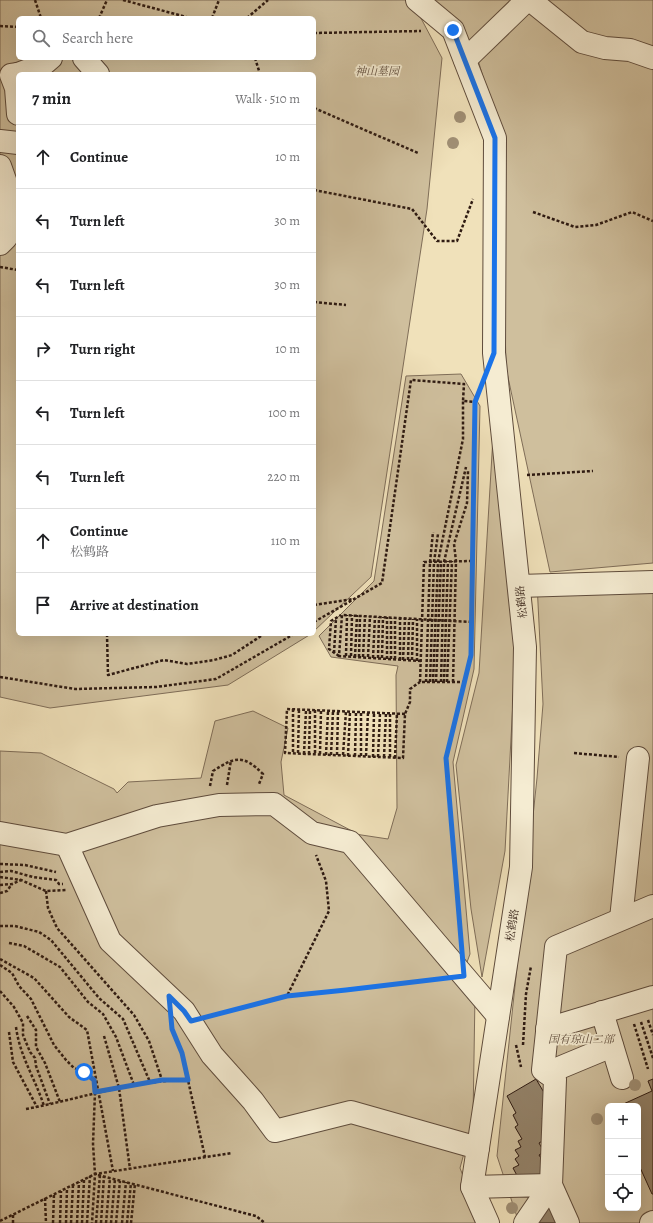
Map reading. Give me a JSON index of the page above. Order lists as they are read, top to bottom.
{
  "streets": {
    "street": ["松鹤路"]
  },
  "parks": ["神山墓园", "国有琼山二部"],
  "page": {
    "search": "Search here",
    "heading": ["7 min", "Walk · 510 m"],
    "list": [
      ["Continue", "10 m"],
      ["Turn left", "30 m"],
      ["Turn left", "30 m"],
      ["Turn right", "10 m"],
      ["Turn left", "100 m"],
      ["Turn left", "220 m"],
      ["Continue", "松鹤路", "110 m"],
      "Arrive at destination"
    ],
    "map_buttons": ["+", "−"]
  }
}
